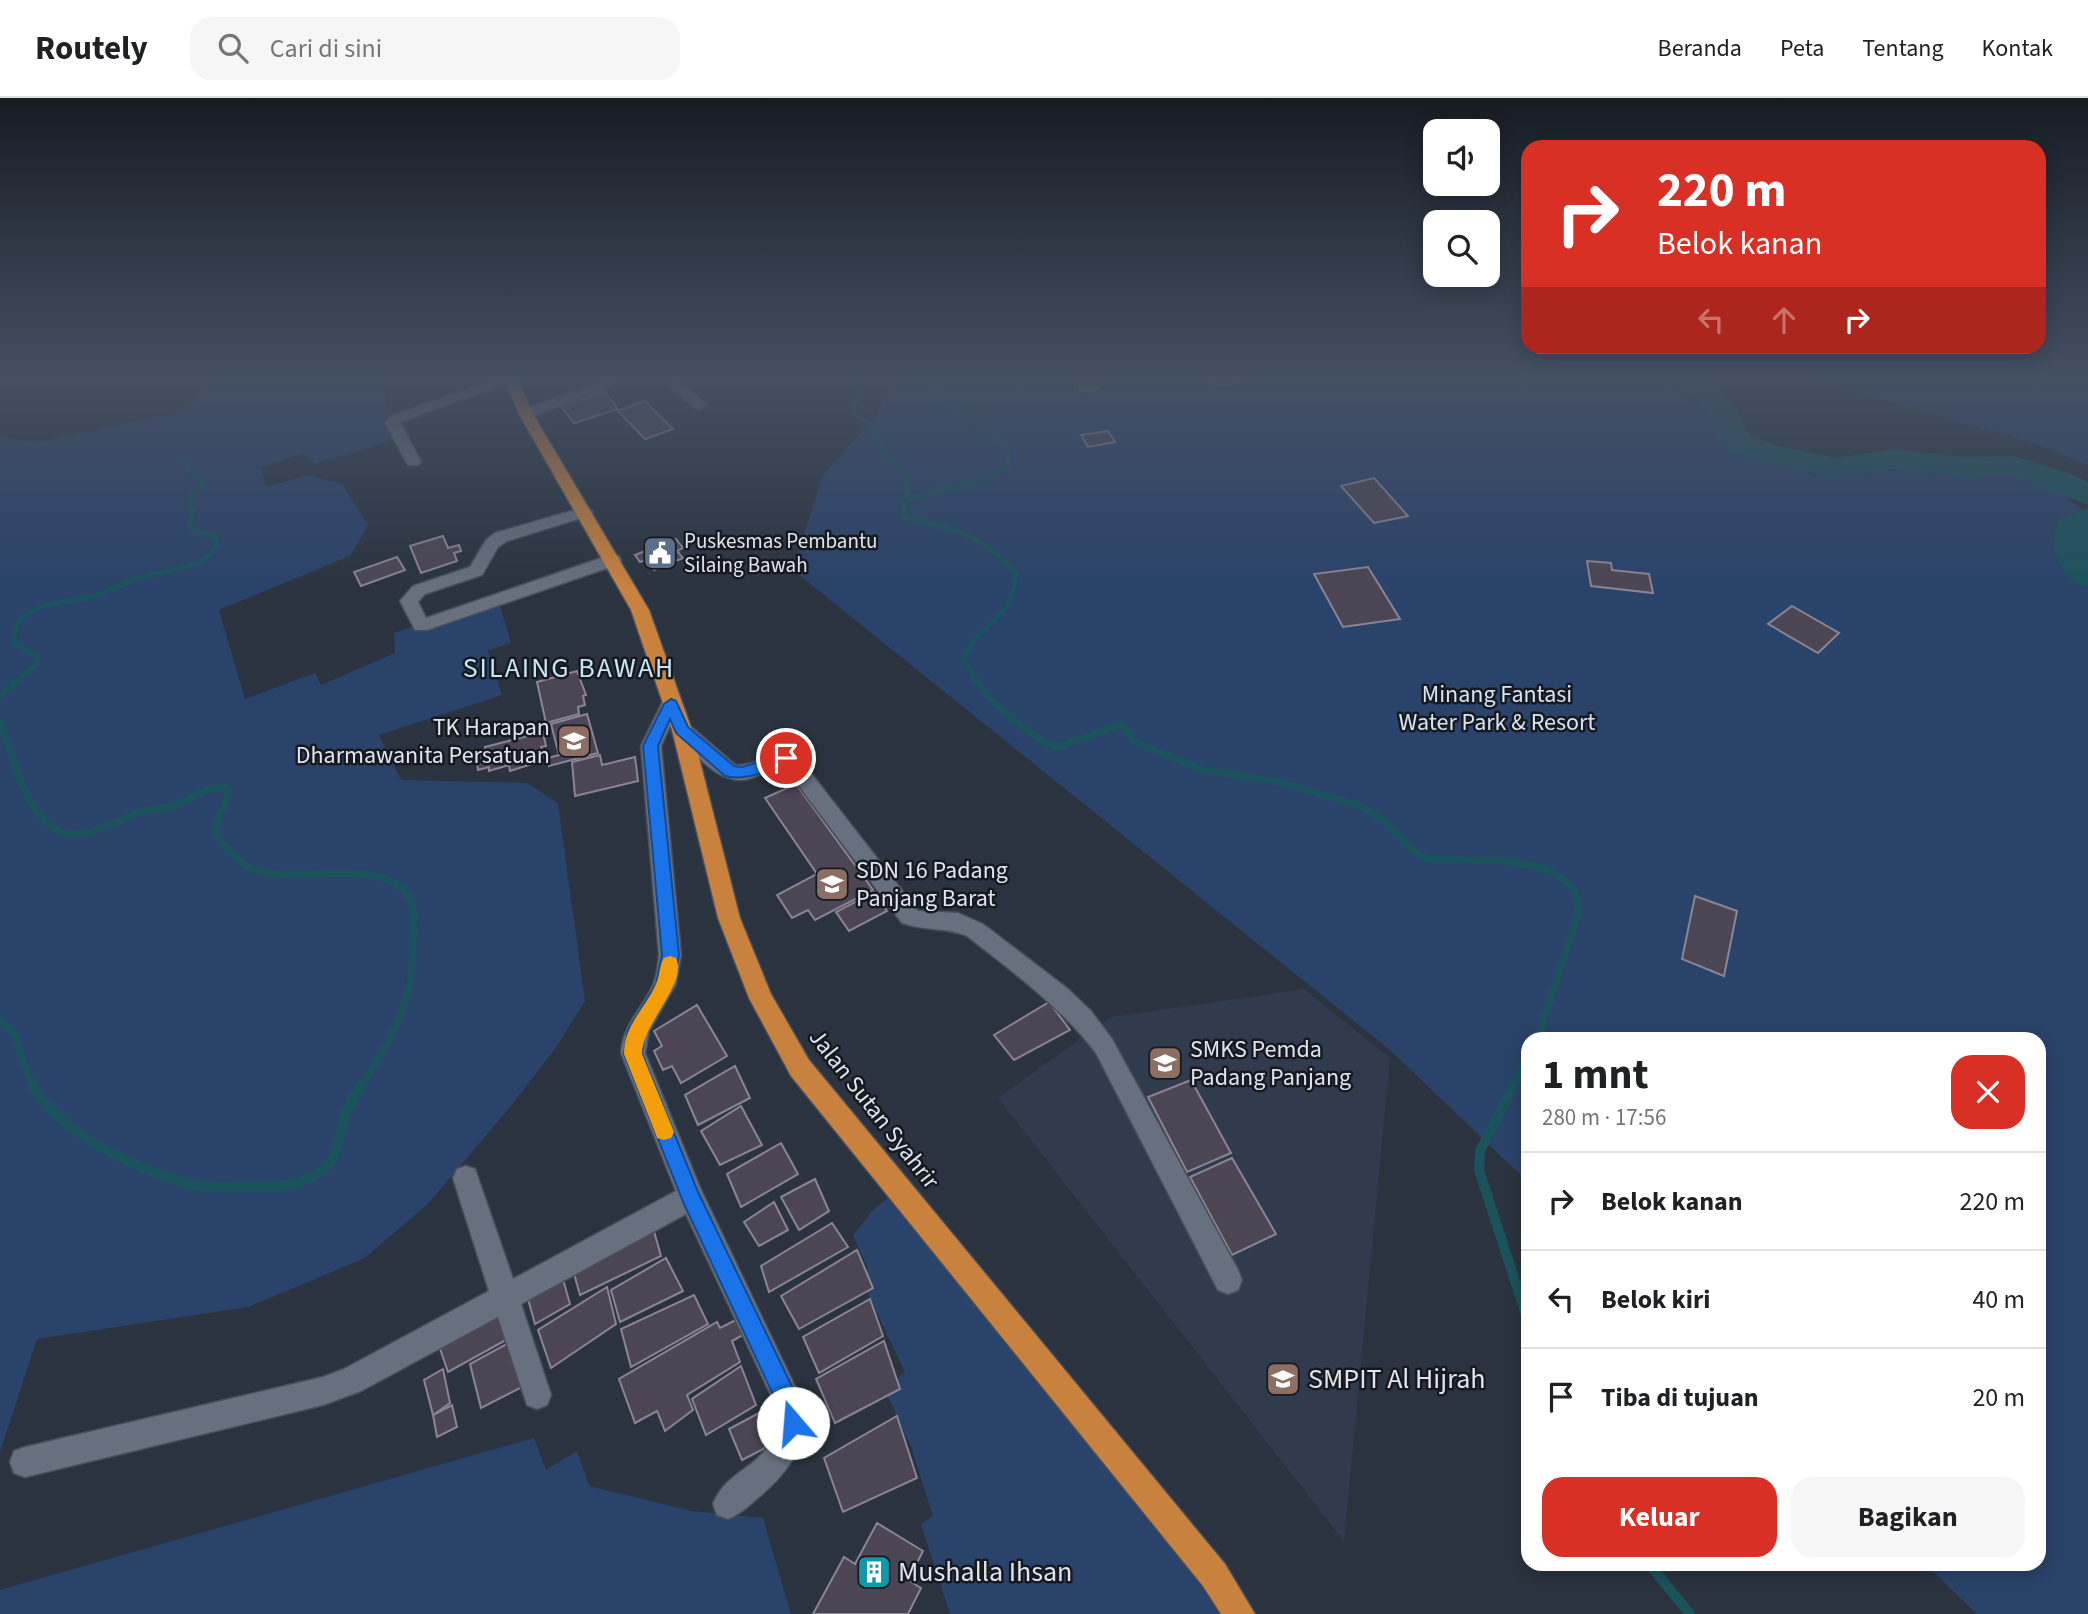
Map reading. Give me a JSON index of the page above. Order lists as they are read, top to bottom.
{
  "streets": {
    "highway": ["Jalan Sutan Syahrir"]
  },
  "districts": ["SILAING BAWAH"],
  "parks": ["Minang Fantasi Water Park & Resort"],
  "places": {
    "public building": ["Puskesmas Pembantu Silaing Bawah"],
    "school or university": [
      "TK Harapan Dharmawanita Persatuan",
      "SDN 16 Padang Panjang Barat",
      "SMKS Pemda Padang Panjang",
      "SMPIT Al Hijrah"
    ],
    "building": ["Mushalla Ihsan"]
  },
  "page": {
    "header": "Routely",
    "search": "Cari di sini",
    "nav": [
      "Beranda",
      "Peta",
      "Tentang",
      "Kontak"
    ],
    "turn": ["220 m", "Belok kanan"],
    "heading": ["1 mnt", "280 m · 17:56"],
    "list": [
      {
        "name": "Belok kanan",
        "value": "220 m"
      },
      {
        "name": "Belok kiri",
        "value": "40 m"
      },
      {
        "name": "Tiba di tujuan",
        "value": "20 m"
      }
    ],
    "buttons": ["Keluar", "Bagikan"]
  }
}
